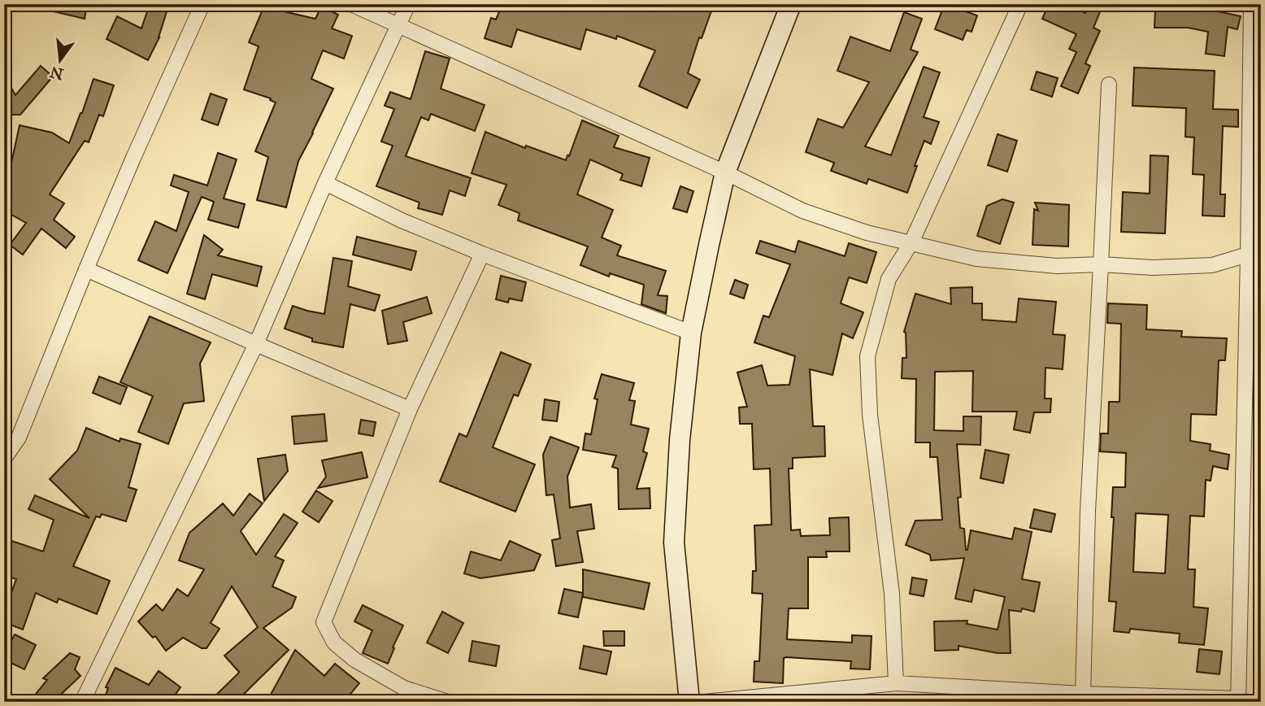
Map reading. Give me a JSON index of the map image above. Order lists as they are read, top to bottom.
{
  "north": "bottom"
}
